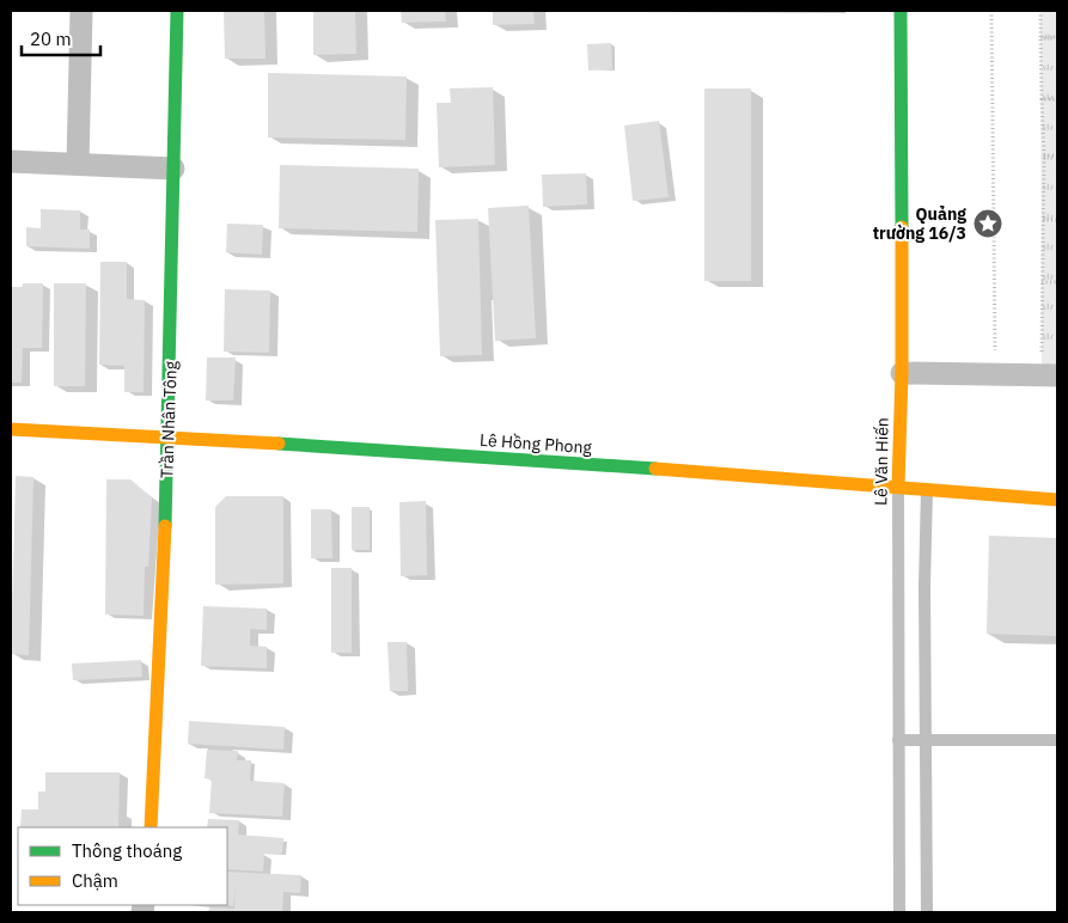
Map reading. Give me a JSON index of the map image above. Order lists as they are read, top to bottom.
{
  "streets": {
    "street": ["Trần Nhân Tông", "Lê Hồng Phong", "Lê Văn Hiến"]
  },
  "crossings": [
    ["Trần Nhân Tông", "Lê Hồng Phong"],
    ["Lê Hồng Phong", "Lê Văn Hiến"]
  ],
  "places": {
    "place": ["Quảng trường 16/3"]
  },
  "legend": ["Thông thoáng", "Chậm"],
  "scale_bar": "20 m"
}
